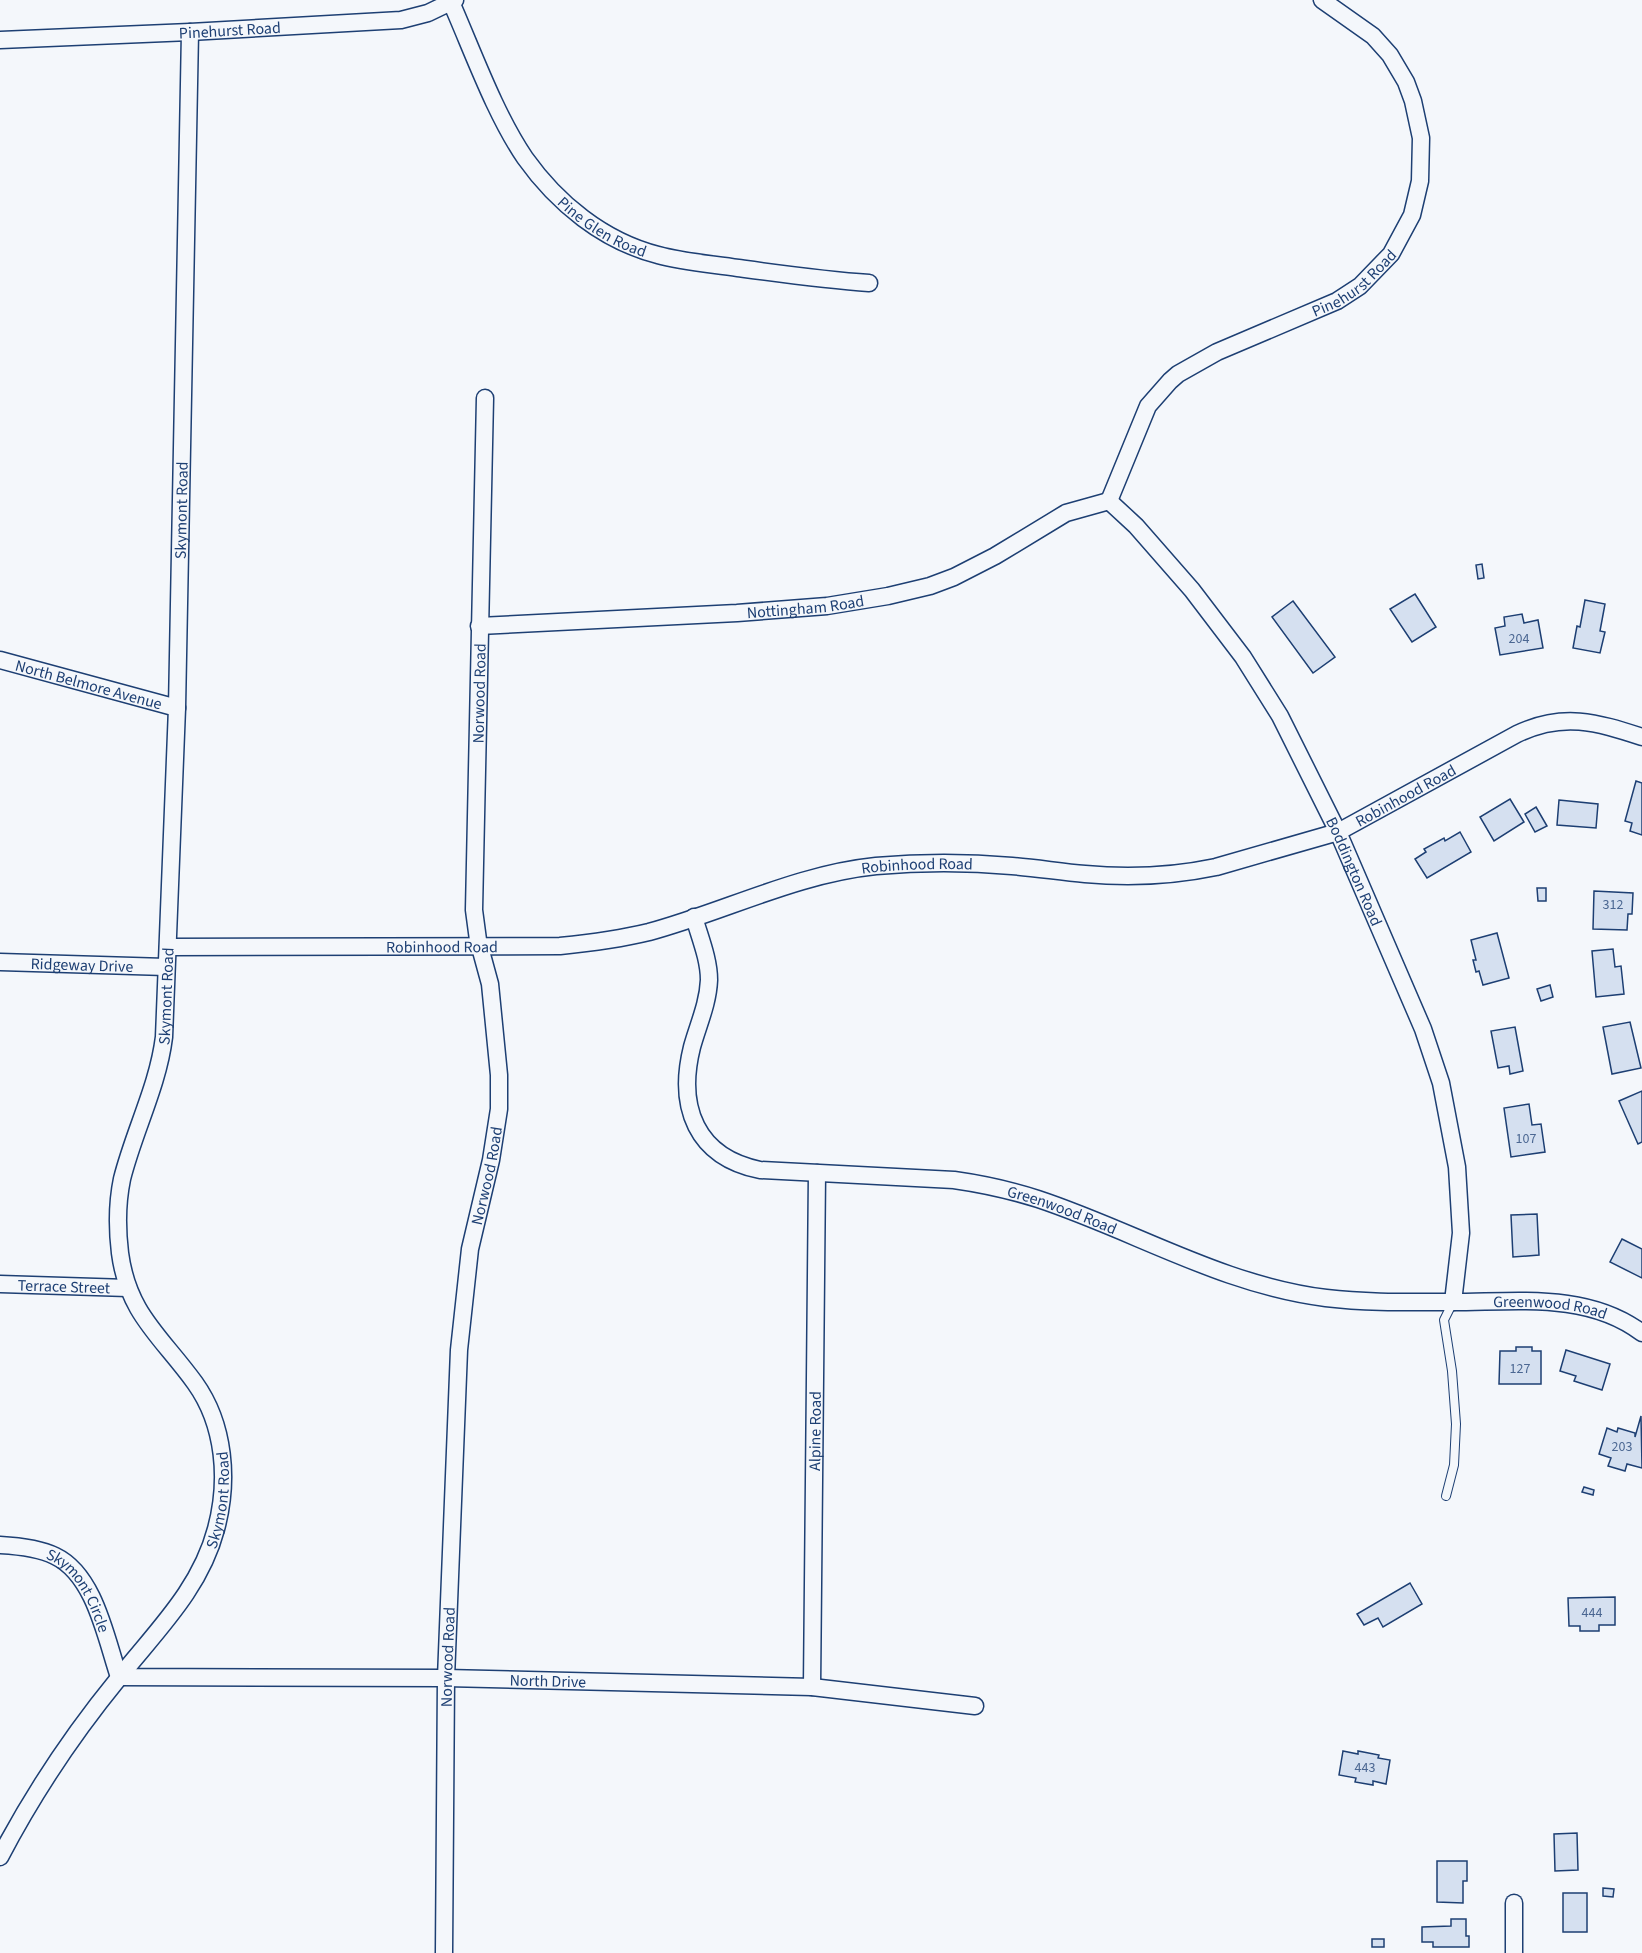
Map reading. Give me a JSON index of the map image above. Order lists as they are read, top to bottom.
{
  "streets": {
    "street": [
      "Pinehurst Road",
      "Pine Glen Road",
      "Skymont Road",
      "Nottingham Road",
      "North Belmore Avenue",
      "Norwood Road",
      "Robinhood Road",
      "Boddington Road",
      "Ridgeway Drive",
      "Greenwood Road",
      "Terrace Street",
      "Alpine Road",
      "Skymont Circle",
      "North Drive"
    ]
  },
  "crossings": [
    ["Pinehurst Road", "Pine Glen Road"],
    ["Pinehurst Road", "Skymont Road"],
    ["Pinehurst Road", "Nottingham Road"],
    ["Pinehurst Road", "Boddington Road"],
    ["Skymont Road", "North Belmore Avenue"],
    ["Skymont Road", "Robinhood Road"],
    ["Skymont Road", "Ridgeway Drive"],
    ["Skymont Road", "Terrace Street"],
    ["Skymont Road", "Skymont Circle"],
    ["Skymont Road", "North Drive"],
    ["Nottingham Road", "Norwood Road"],
    ["Nottingham Road", "Boddington Road"],
    ["Norwood Road", "Robinhood Road"],
    ["Norwood Road", "North Drive"],
    ["Robinhood Road", "Boddington Road"],
    ["Robinhood Road", "Greenwood Road"],
    ["Boddington Road", "Greenwood Road"],
    ["Greenwood Road", "Alpine Road"],
    ["Alpine Road", "North Drive"],
    ["Skymont Circle", "North Drive"]
  ],
  "house_numbers": [
    "204",
    "312",
    "107",
    "127",
    "203",
    "444",
    "443"
  ]
}
